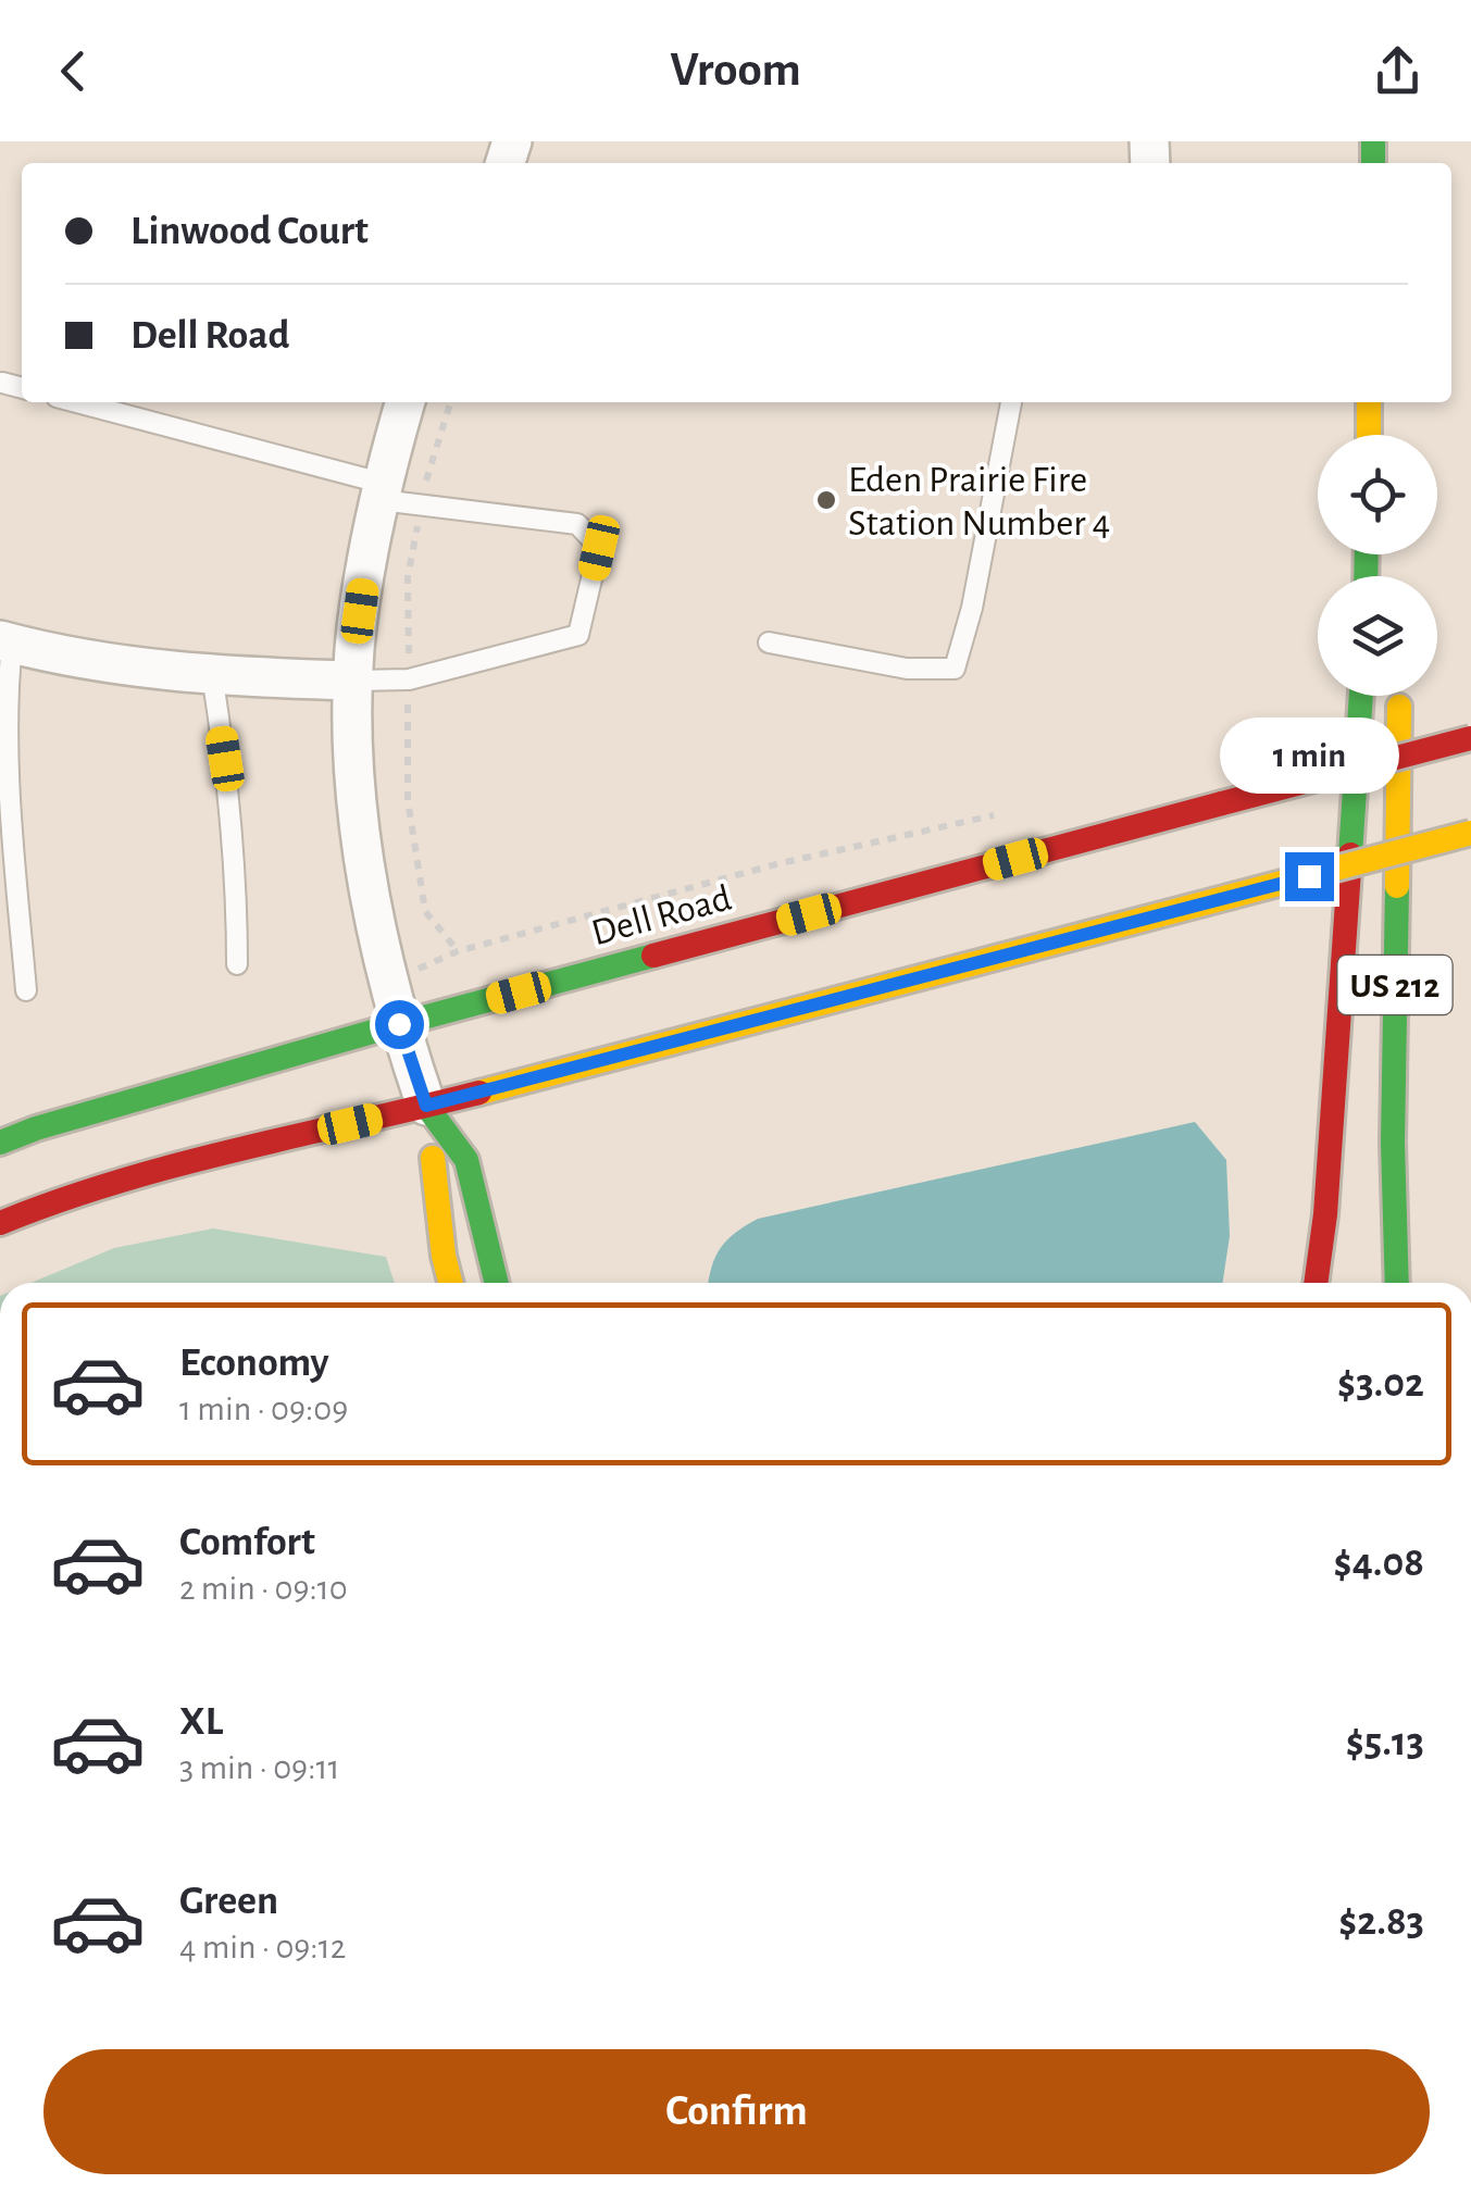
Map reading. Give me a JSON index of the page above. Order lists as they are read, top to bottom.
{
  "streets": {
    "main road": ["Dell Road", "US 212"]
  },
  "places": ["Eden Prairie Fire Station Number 4"],
  "page": {
    "header": "Vroom",
    "banner": ["Linwood Court", "Dell Road"],
    "bubble": "1 min",
    "list": [
      {
        "name": "Economy",
        "note": "1 min · 09:09",
        "value": "$3.02"
      },
      {
        "name": "Comfort",
        "note": "2 min · 09:10",
        "value": "$4.08"
      },
      {
        "name": "XL",
        "note": "3 min · 09:11",
        "value": "$5.13"
      },
      {
        "name": "Green",
        "note": "4 min · 09:12",
        "value": "$2.83"
      }
    ],
    "buttons": "Confirm"
  }
}
